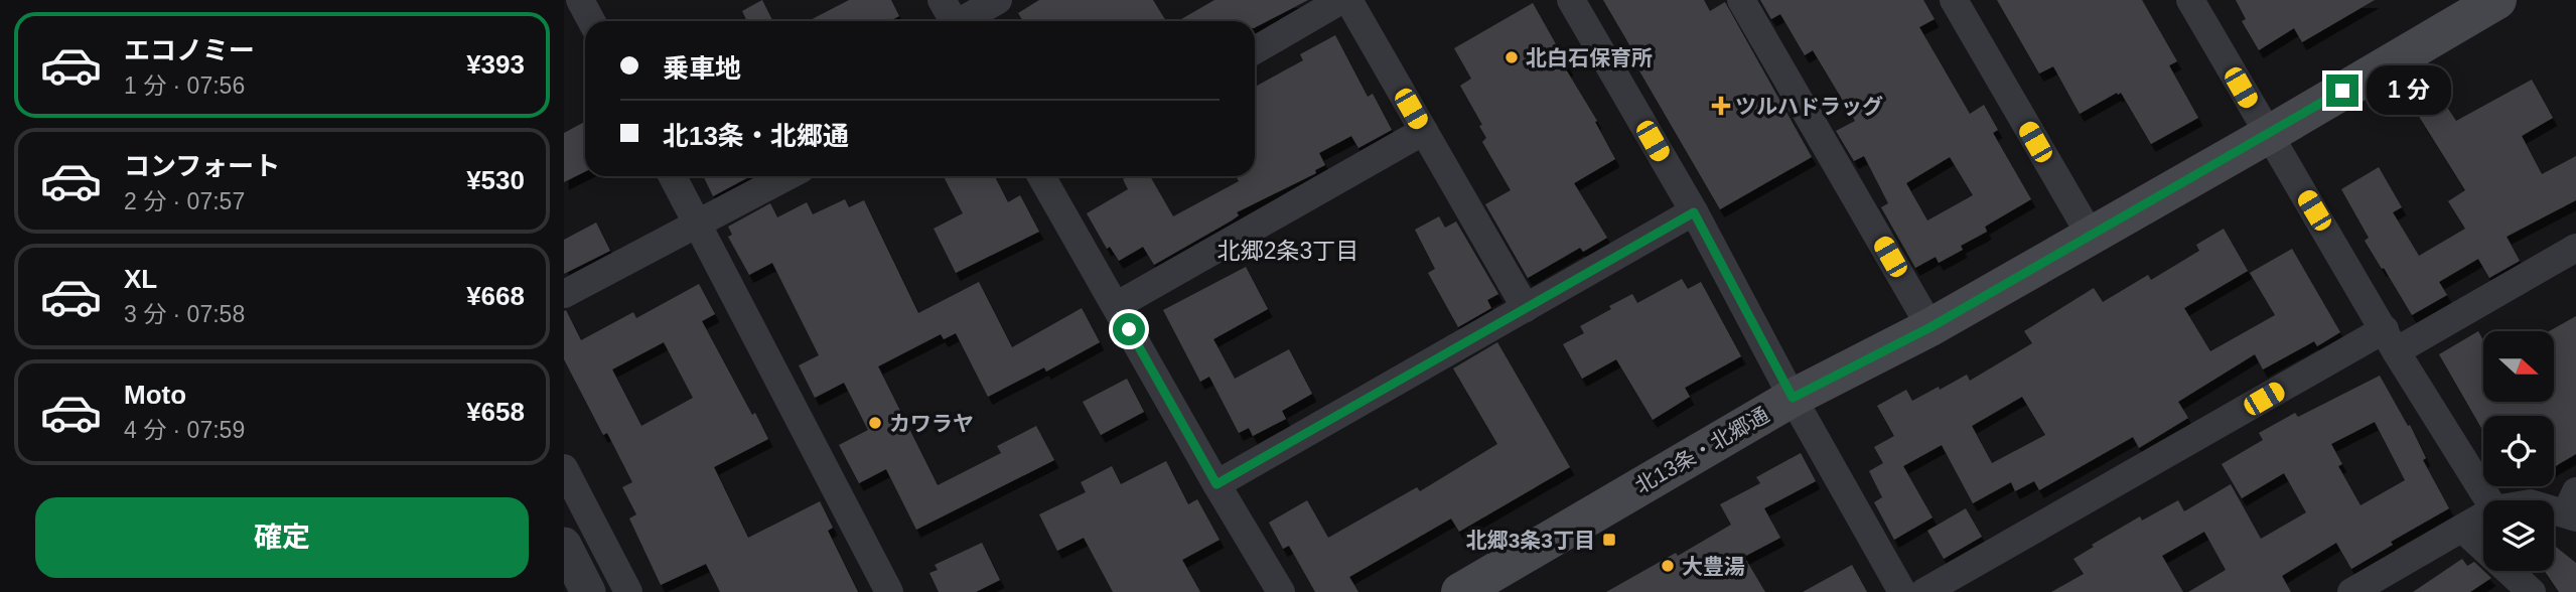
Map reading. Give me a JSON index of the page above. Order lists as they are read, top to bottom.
{
  "streets": {
    "main road": ["北13条・北郷通"]
  },
  "districts": ["北郷2条3丁目"],
  "places": {
    "other": ["北白石保育所", "カワラヤ", "大豊湯"],
    "health": ["ツルハドラッグ"],
    "transit": ["北郷3条3丁目"]
  },
  "north": "right",
  "page": {
    "list": [
      {
        "name": "エコノミー",
        "note": "1 分 · 07:56",
        "value": "¥393"
      },
      {
        "name": "コンフォート",
        "note": "2 分 · 07:57",
        "value": "¥530"
      },
      {
        "name": "XL",
        "note": "3 分 · 07:58",
        "value": "¥668"
      },
      {
        "name": "Moto",
        "note": "4 分 · 07:59",
        "value": "¥658"
      }
    ],
    "banner": ["乗車地", "北13条・北郷通"],
    "bubble": "1 分",
    "buttons": "確定"
  }
}
